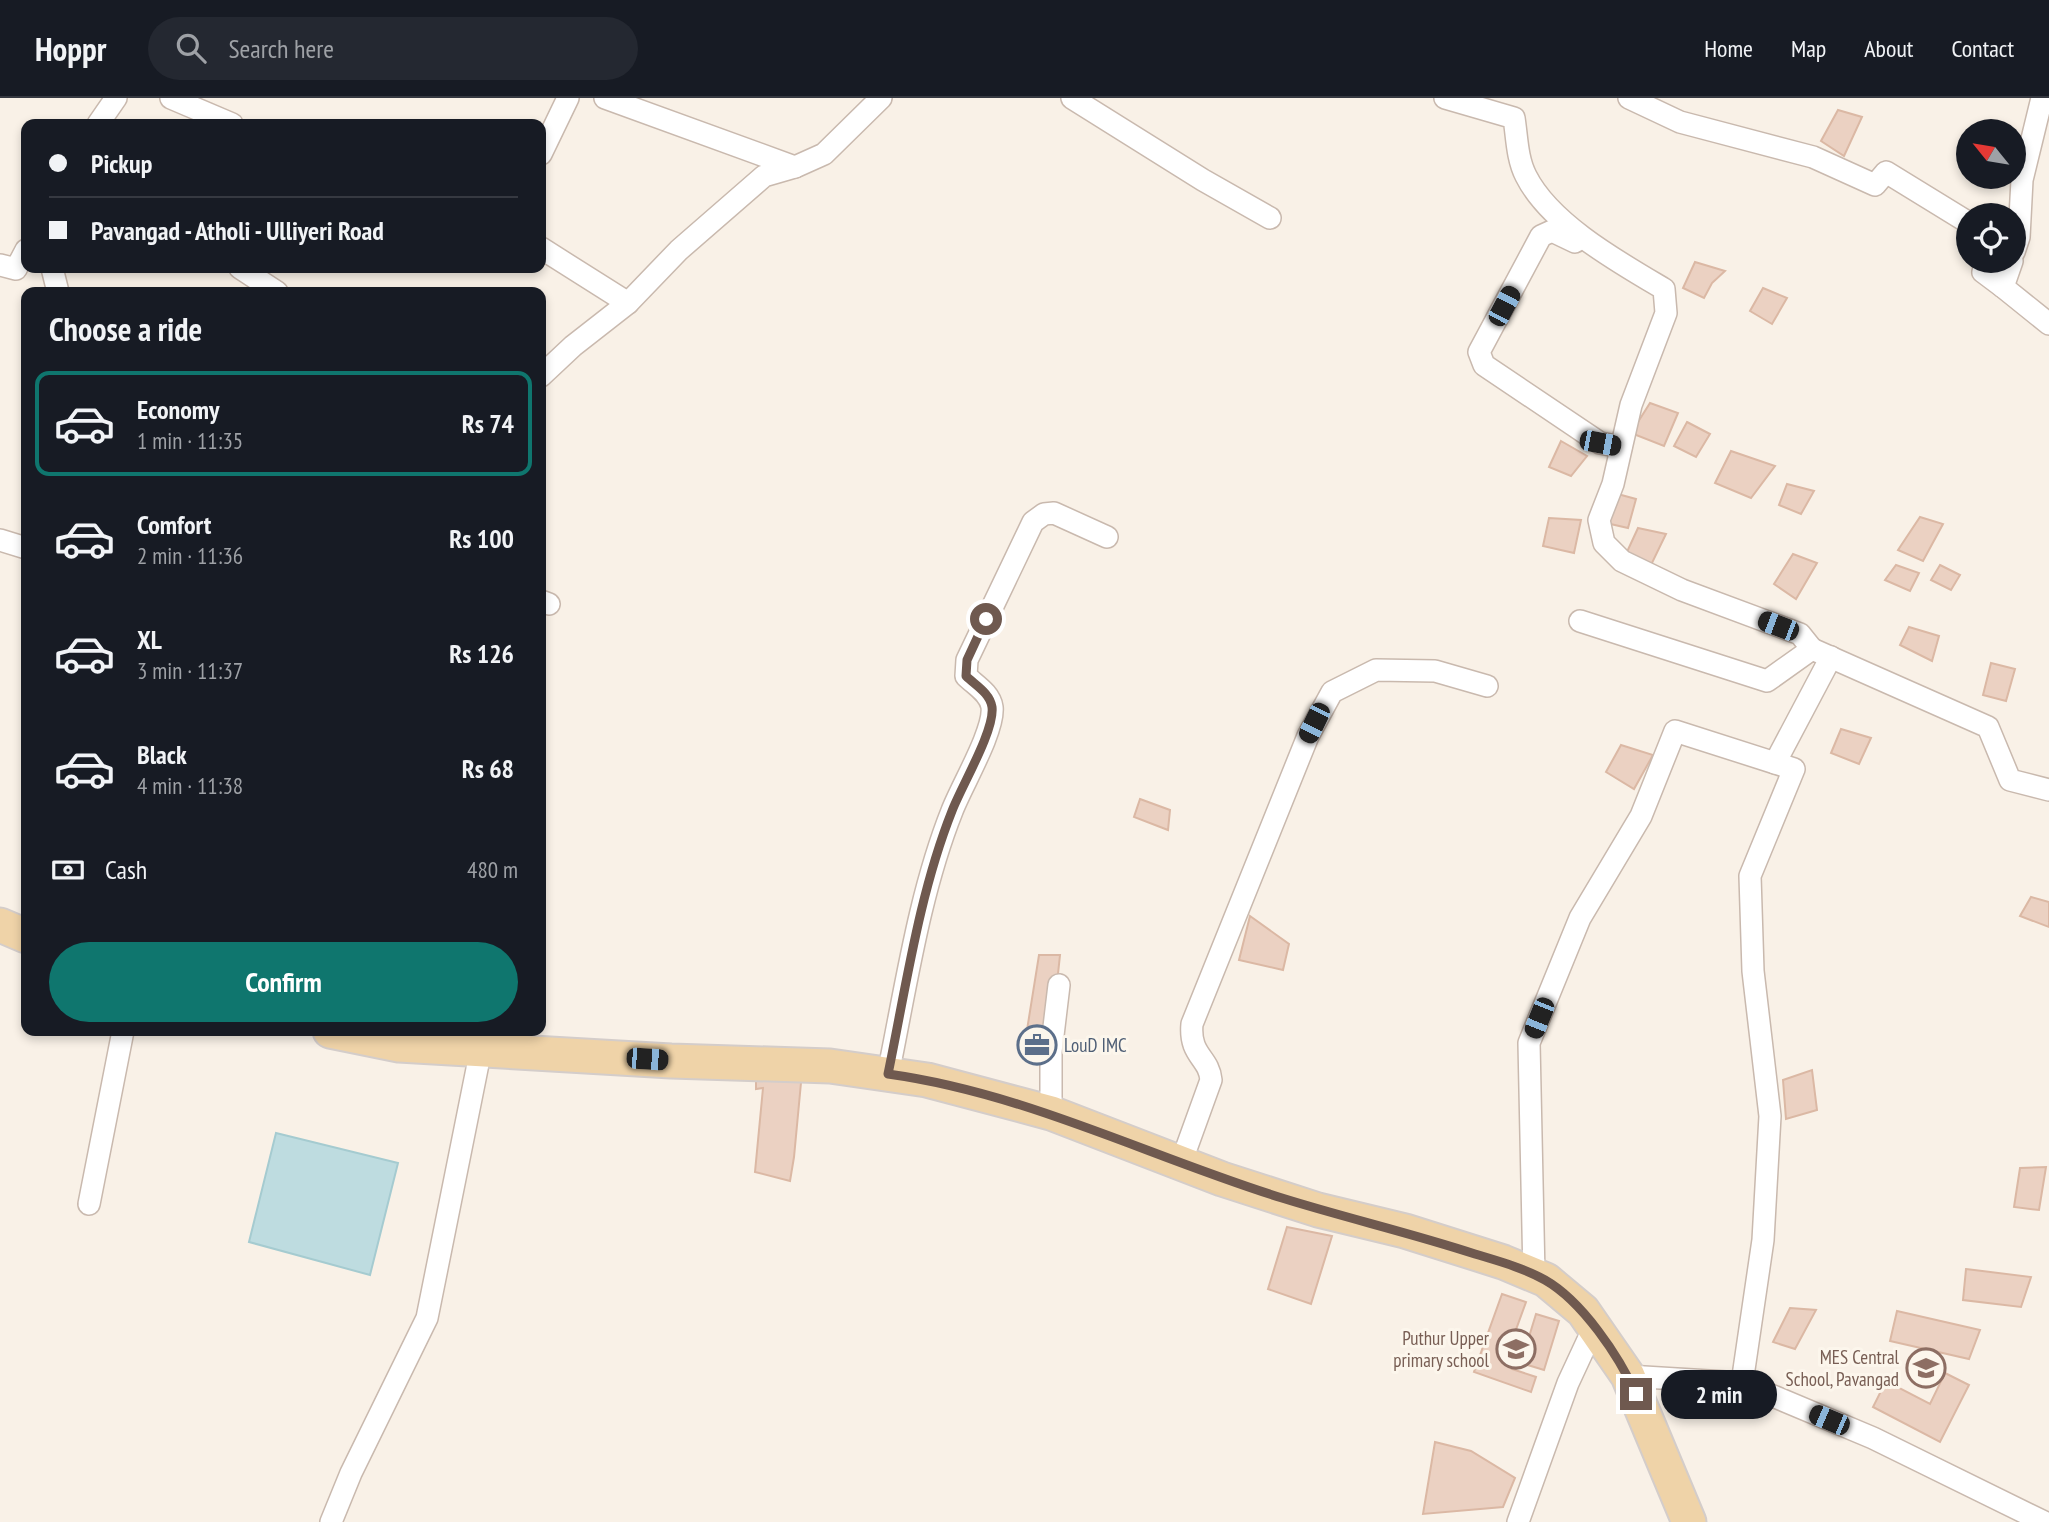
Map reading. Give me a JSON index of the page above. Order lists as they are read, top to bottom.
{
  "places": {
    "office": ["LouD IMC"],
    "school or university": ["Puthur Upper primary school", "MES Central School, Pavangad"]
  },
  "north": "top left",
  "page": {
    "header": "Hoppr",
    "search": "Search here",
    "nav": [
      "Home",
      "Map",
      "About",
      "Contact"
    ],
    "banner": ["Pickup", "Pavangad - Atholi - Ulliyeri Road"],
    "heading": "Choose a ride",
    "list": [
      {
        "name": "Economy",
        "note": "1 min · 11:35",
        "value": "Rs 74"
      },
      {
        "name": "Comfort",
        "note": "2 min · 11:36",
        "value": "Rs 100"
      },
      {
        "name": "XL",
        "note": "3 min · 11:37",
        "value": "Rs 126"
      },
      {
        "name": "Black",
        "note": "4 min · 11:38",
        "value": "Rs 68"
      }
    ],
    "pay": ["Cash", "480 m"],
    "buttons": "Confirm",
    "bubble": "2 min"
  }
}
